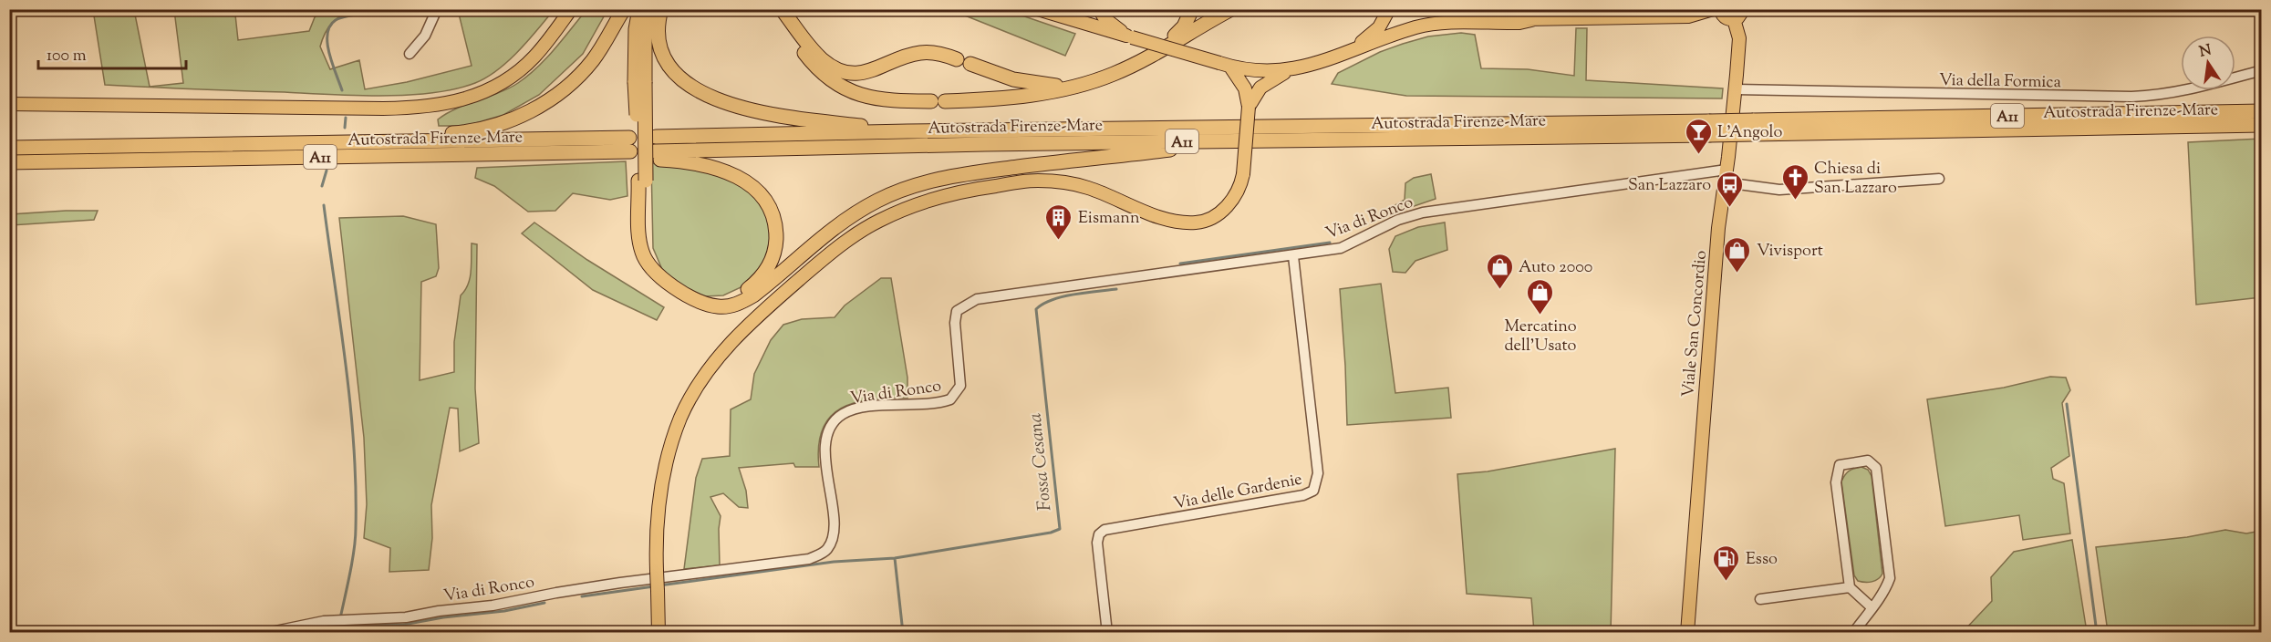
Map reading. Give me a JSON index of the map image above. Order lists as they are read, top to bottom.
{
  "streets": {
    "highway": ["Autostrada Firenze-Mare", "A11"],
    "main road": ["Viale San Concordio"],
    "street": ["Via della Formica", "Via di Ronco", "Via delle Gardenie"]
  },
  "crossings": [
    ["Via della Formica", "Viale San Concordio"],
    ["Via di Ronco", "Viale San Concordio"],
    ["Via di Ronco", "Via delle Gardenie"]
  ],
  "water": ["Fossa Cesana"],
  "places": {
    "bar": ["L'Angolo"],
    "church": ["Chiesa di San Lazzaro"],
    "bus stop": ["San Lazzaro"],
    "building": ["Eismann"],
    "shop": ["Vivisport", "Auto 2000", "Mercatino dell'Usato"],
    "fuel station": ["Esso"]
  },
  "scale_bar": "100 m",
  "north": "top"
}
